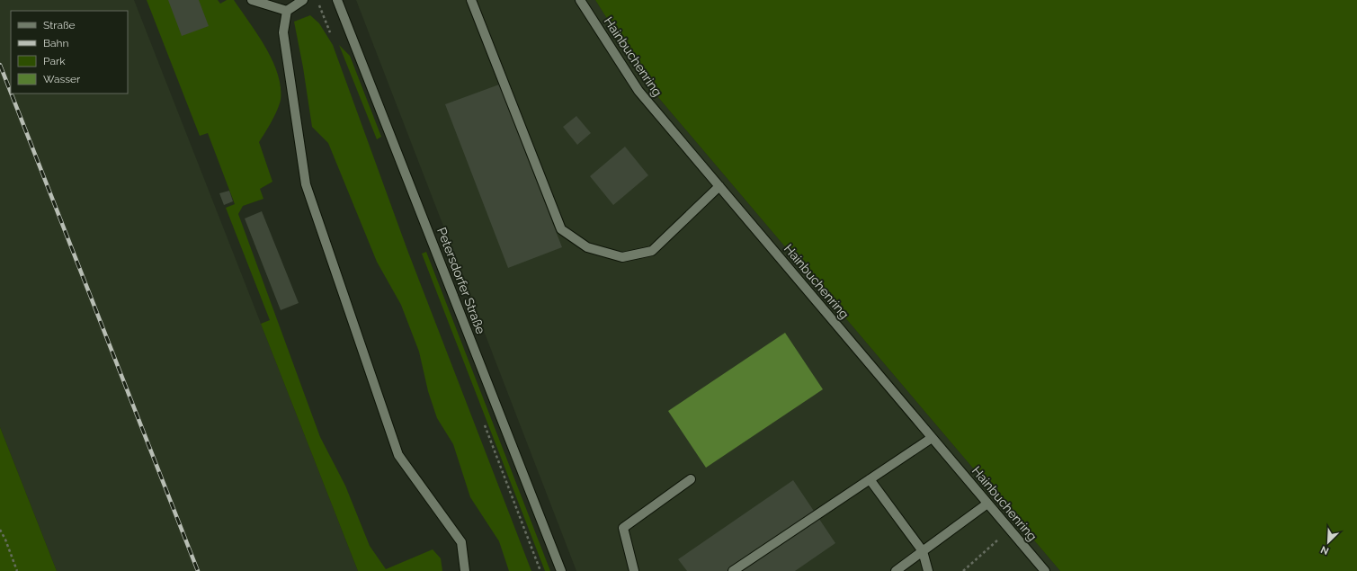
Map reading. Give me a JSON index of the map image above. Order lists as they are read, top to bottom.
{
  "streets": {
    "street": ["Hainbuchenring", "Petersdorfer Straße"]
  },
  "legend": [
    "Straße",
    "Bahn",
    "Park",
    "Wasser"
  ],
  "north": "bottom left"
}
